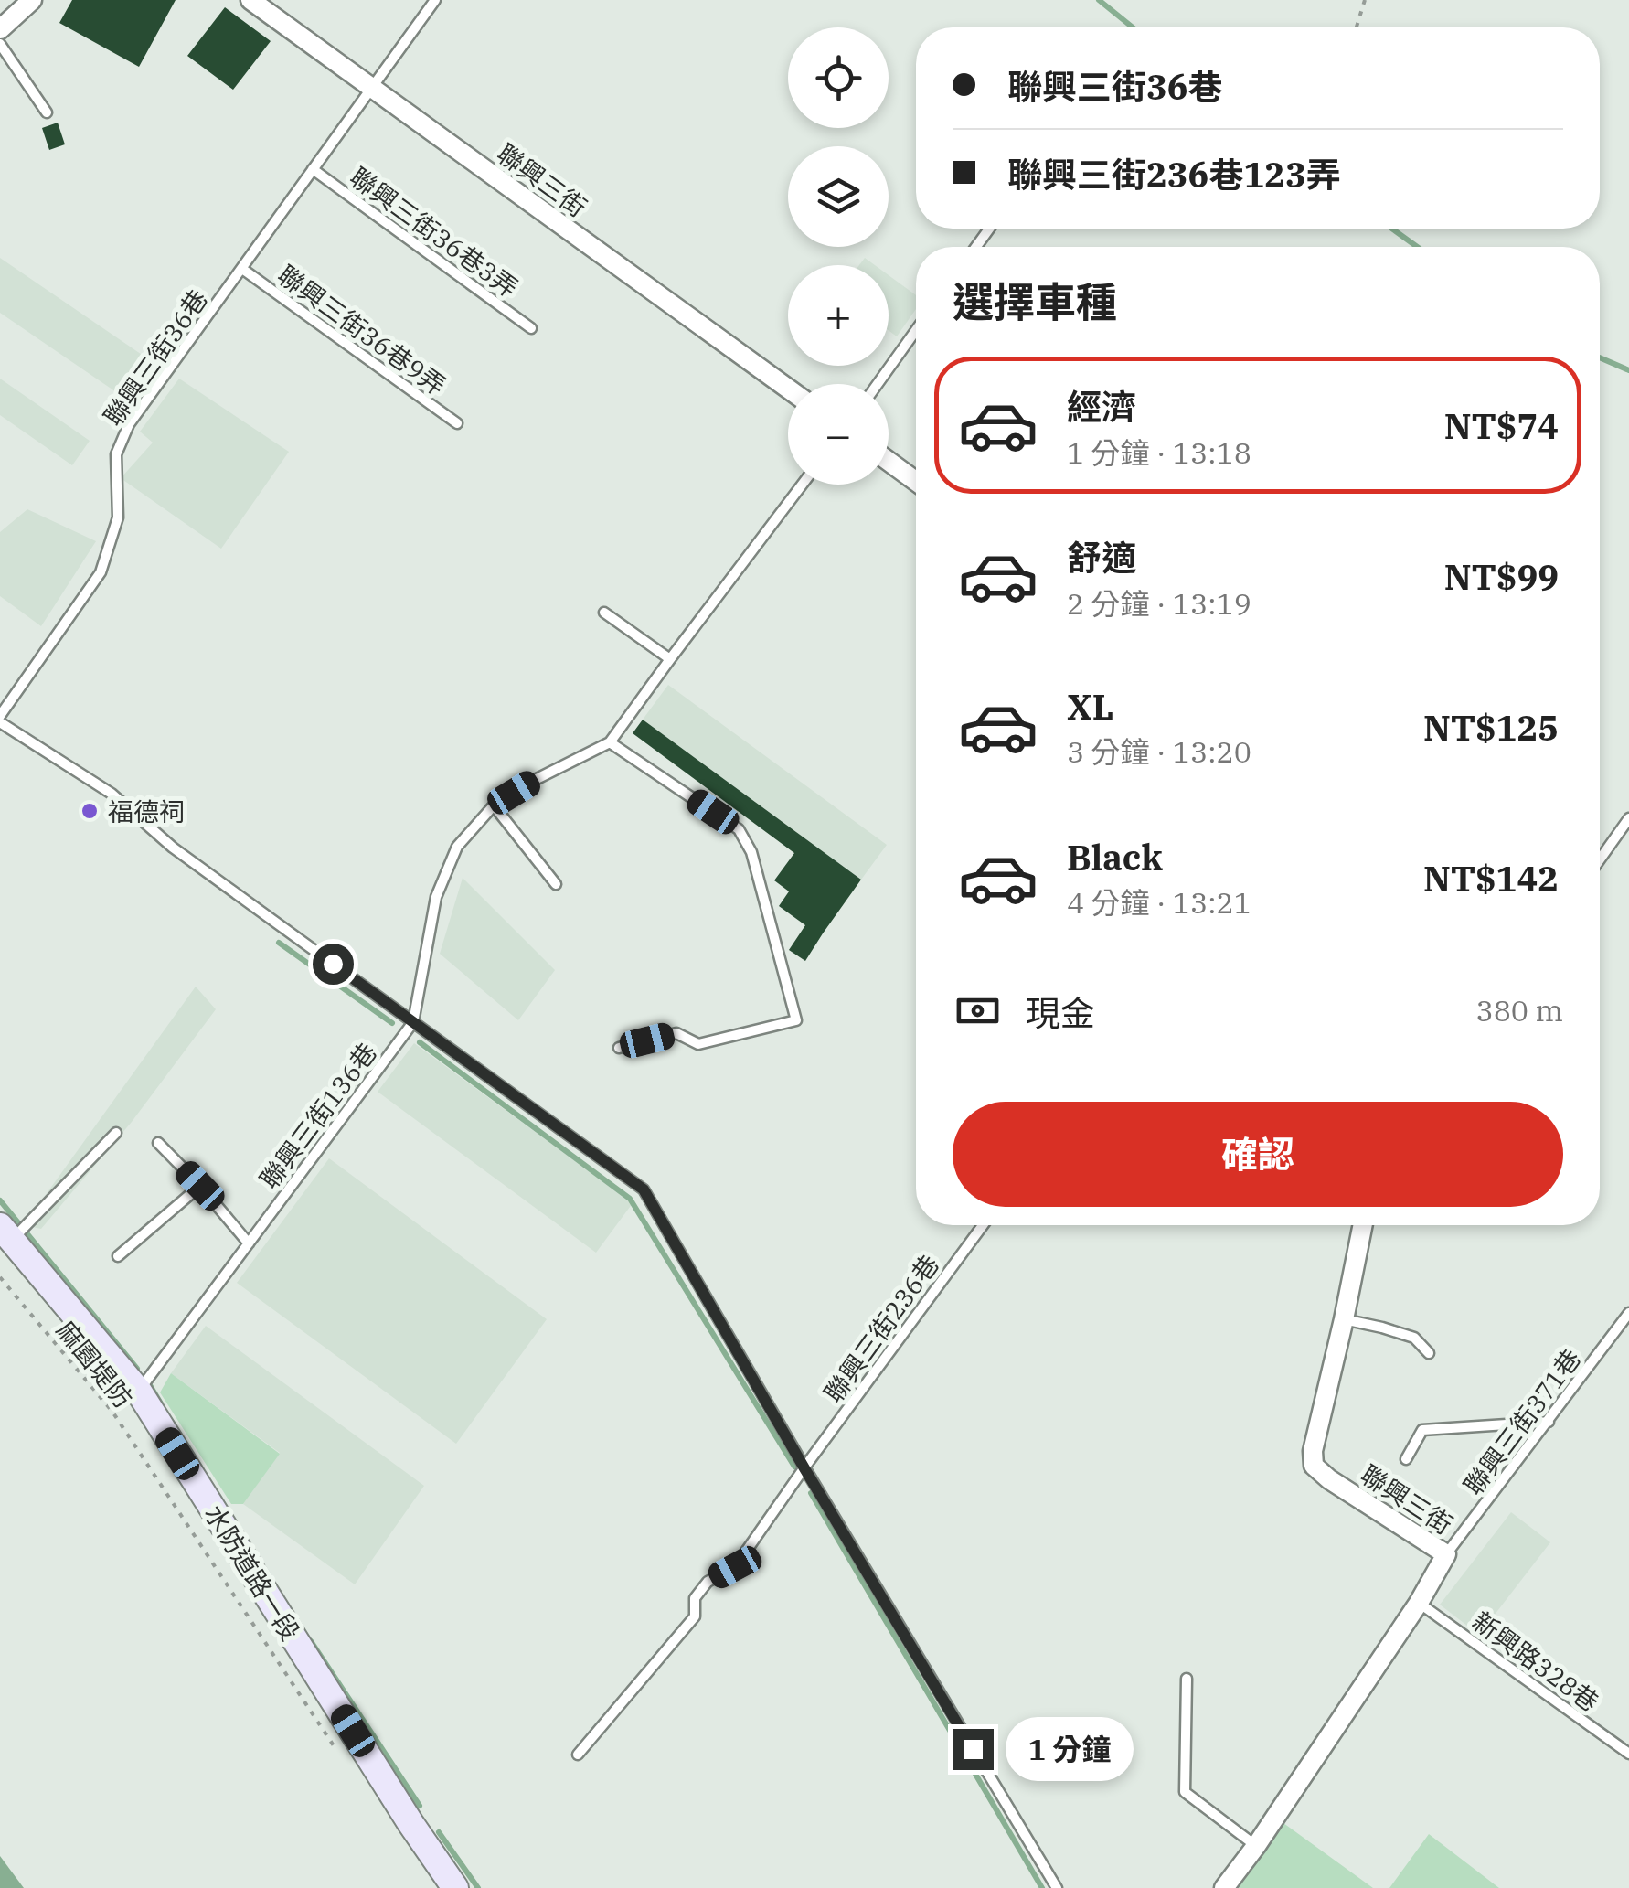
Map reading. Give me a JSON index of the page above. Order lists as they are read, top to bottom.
{
  "streets": {
    "street": ["聯興三街", "水防道路一段"],
    "lane": [
      "聯興三街36巷3弄",
      "聯興三街36巷9弄",
      "聯興三街36巷",
      "聯興三街136巷",
      "聯興三街236巷",
      "聯興三街371巷",
      "新興路328巷"
    ],
    "path": ["麻園堤防"]
  },
  "crossings": [
    ["聯興三街", "聯興三街36巷"],
    ["聯興三街", "聯興三街371巷"],
    ["聯興三街", "新興路328巷"],
    ["聯興三街36巷3弄", "聯興三街36巷"],
    ["聯興三街36巷9弄", "聯興三街36巷"],
    ["聯興三街36巷", "聯興三街136巷"],
    ["聯興三街136巷", "水防道路一段"]
  ],
  "places": ["福德祠"],
  "page": {
    "map_buttons": ["+", "−"],
    "banner": ["聯興三街36巷", "聯興三街236巷123弄"],
    "heading": "選擇車種",
    "list": [
      {
        "name": "經濟",
        "note": "1 分鐘 · 13:18",
        "value": "NT$74"
      },
      {
        "name": "舒適",
        "note": "2 分鐘 · 13:19",
        "value": "NT$99"
      },
      {
        "name": "XL",
        "note": "3 分鐘 · 13:20",
        "value": "NT$125"
      },
      {
        "name": "Black",
        "note": "4 分鐘 · 13:21",
        "value": "NT$142"
      }
    ],
    "pay": ["現金", "380 m"],
    "buttons": "確認",
    "bubble": "1 分鐘"
  }
}
